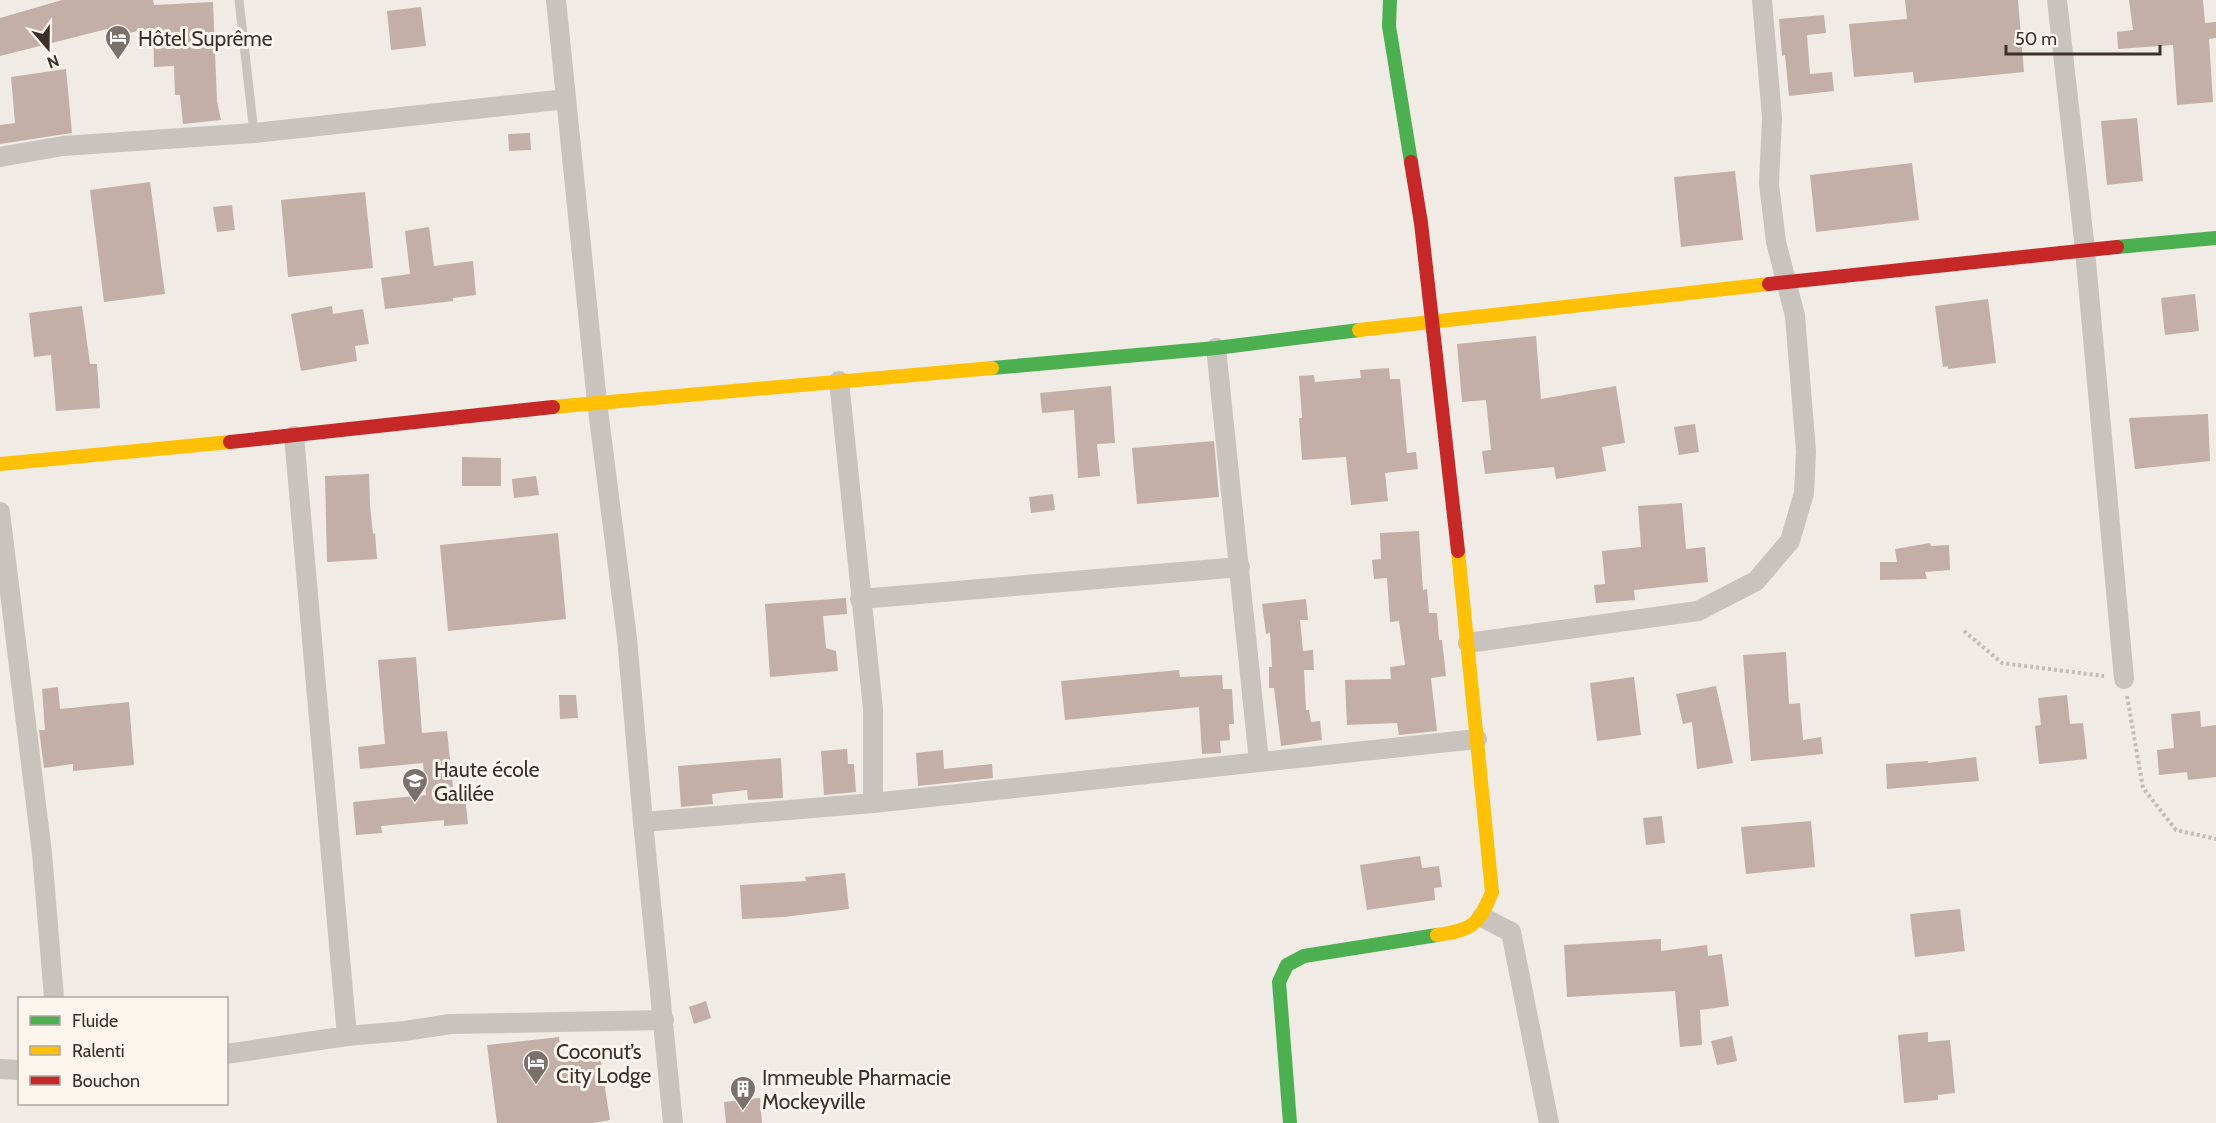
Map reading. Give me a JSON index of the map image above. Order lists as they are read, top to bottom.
{
  "places": {
    "hotel": ["Hôtel Suprême", "Coconut’s City Lodge"],
    "school or university": ["Haute école Galilée"],
    "building": ["Immeuble Pharmacie Mockeyville"]
  },
  "legend": ["Fluide", "Ralenti", "Bouchon"],
  "scale_bar": "50 m",
  "north": "bottom"
}
